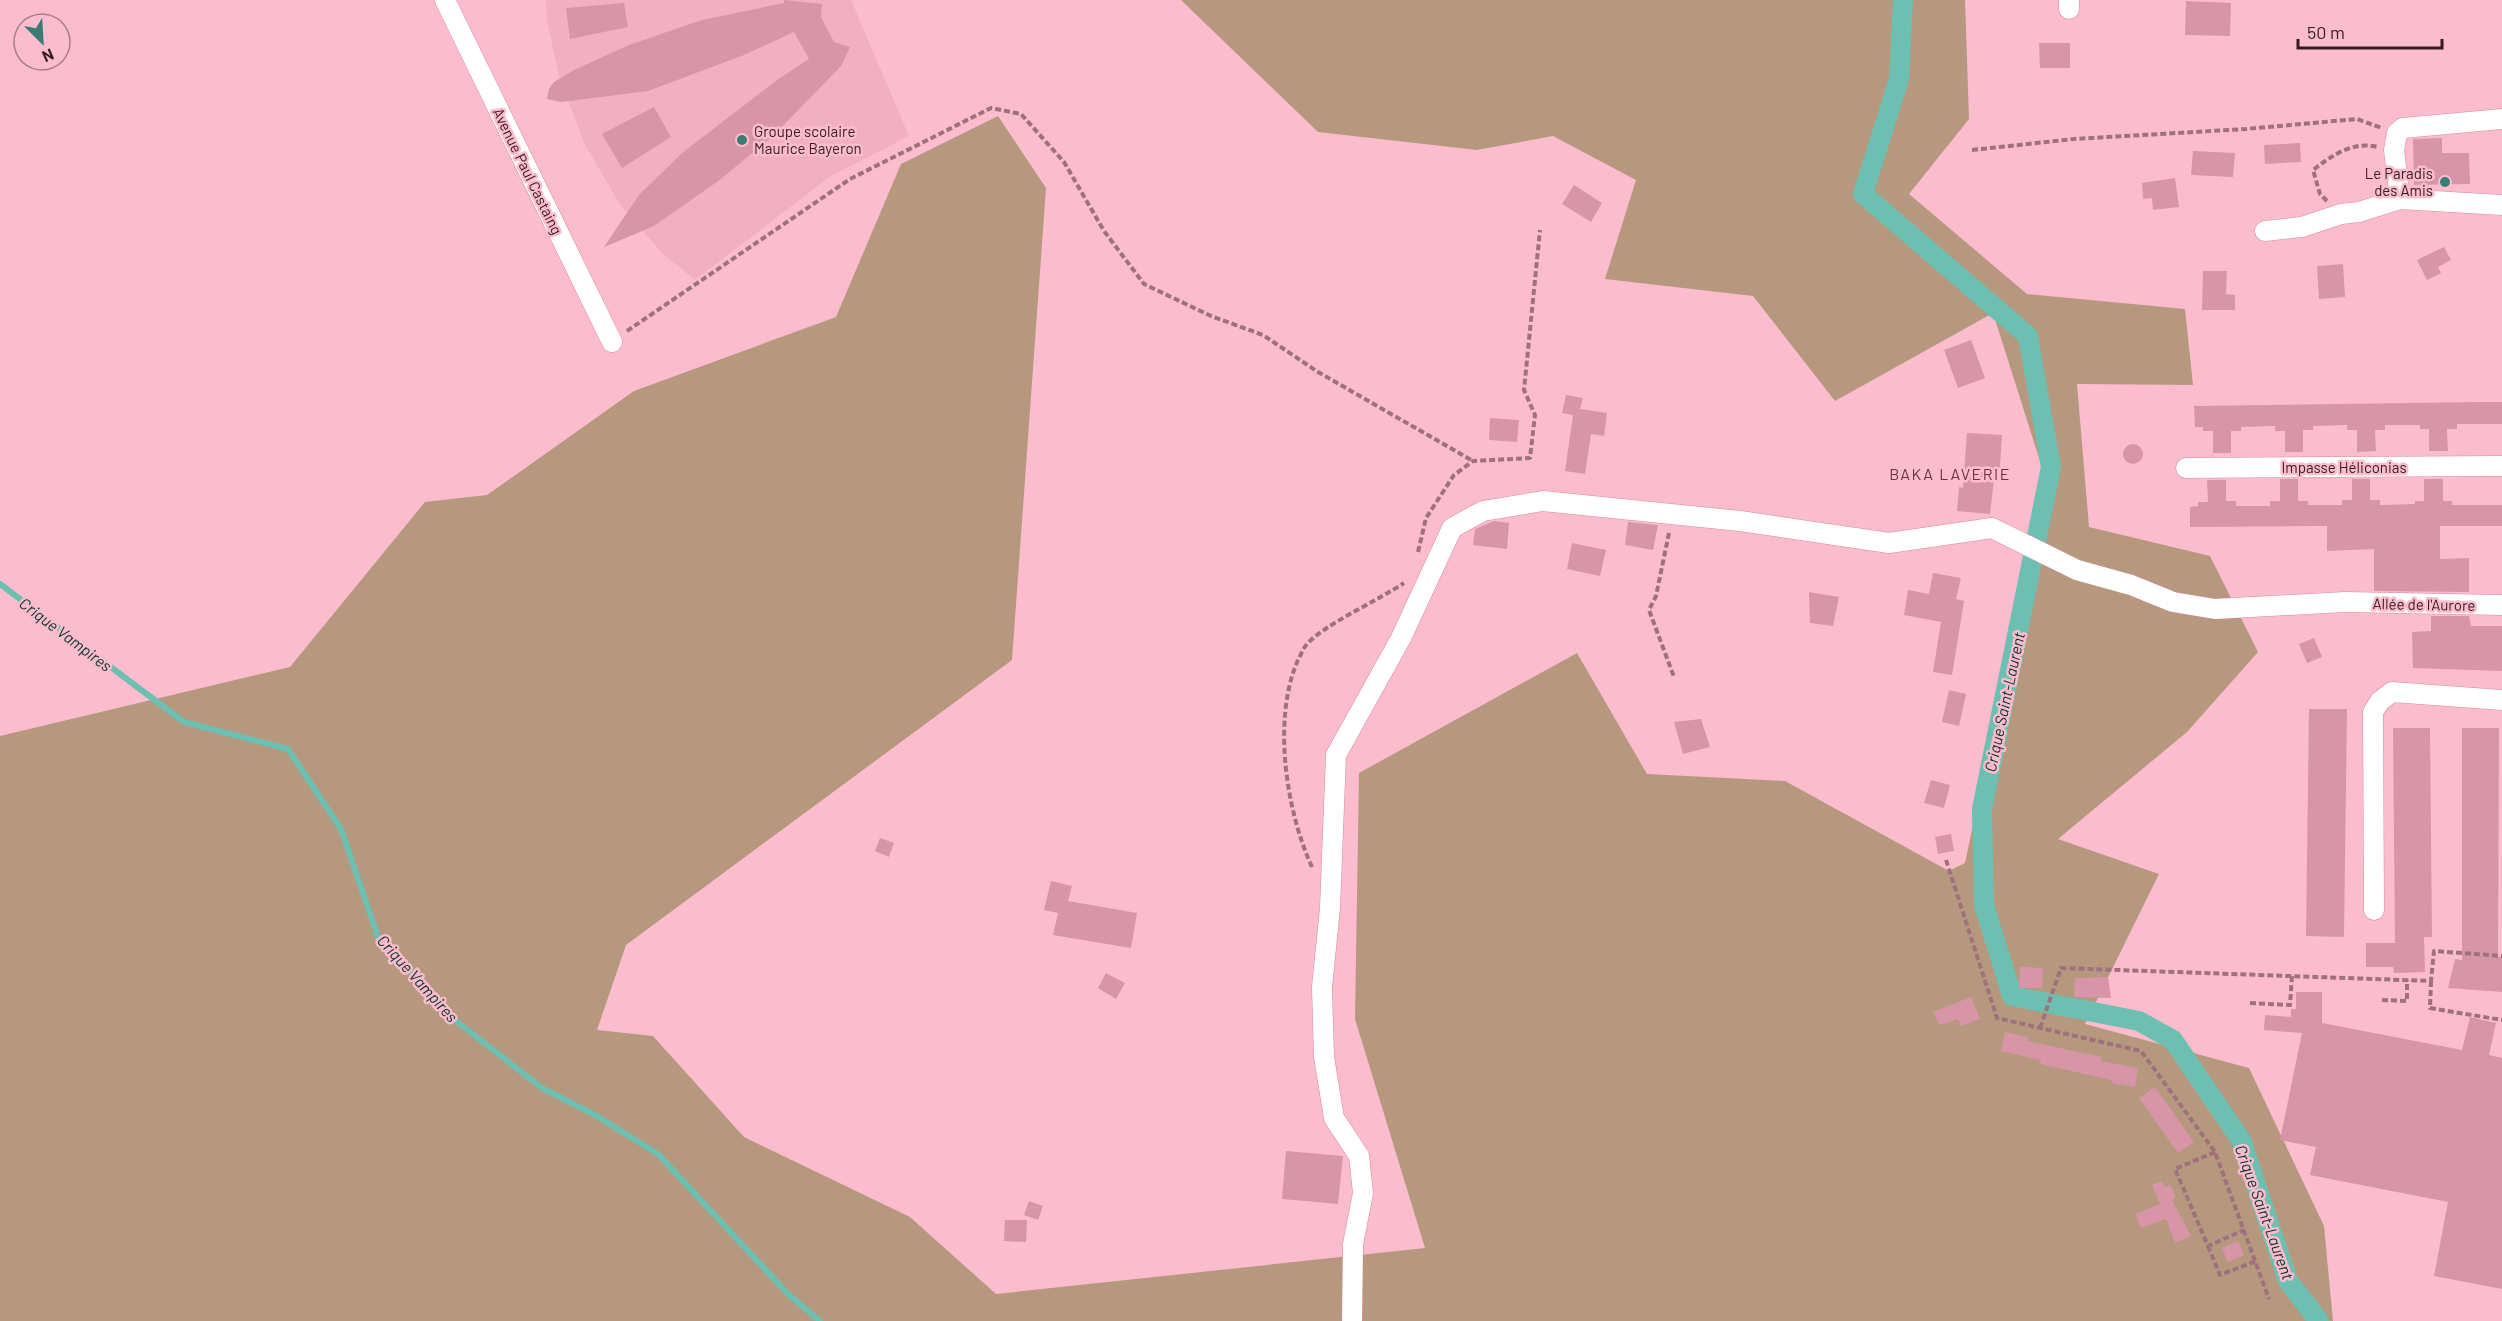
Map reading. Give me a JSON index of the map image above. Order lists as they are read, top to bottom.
{
  "streets": {
    "street": ["Avenue Paul Castaing", "Impasse Héliconias", "Allée de l'Aurore"]
  },
  "districts": ["BAKA LAVERIE"],
  "water": ["Crique Vampires", "Crique Saint-Laurent"],
  "places": ["Groupe scolaire Maurice Bayeron", "Le Paradis des Amis"],
  "scale_bar": "50 m",
  "north": "bottom right"
}
